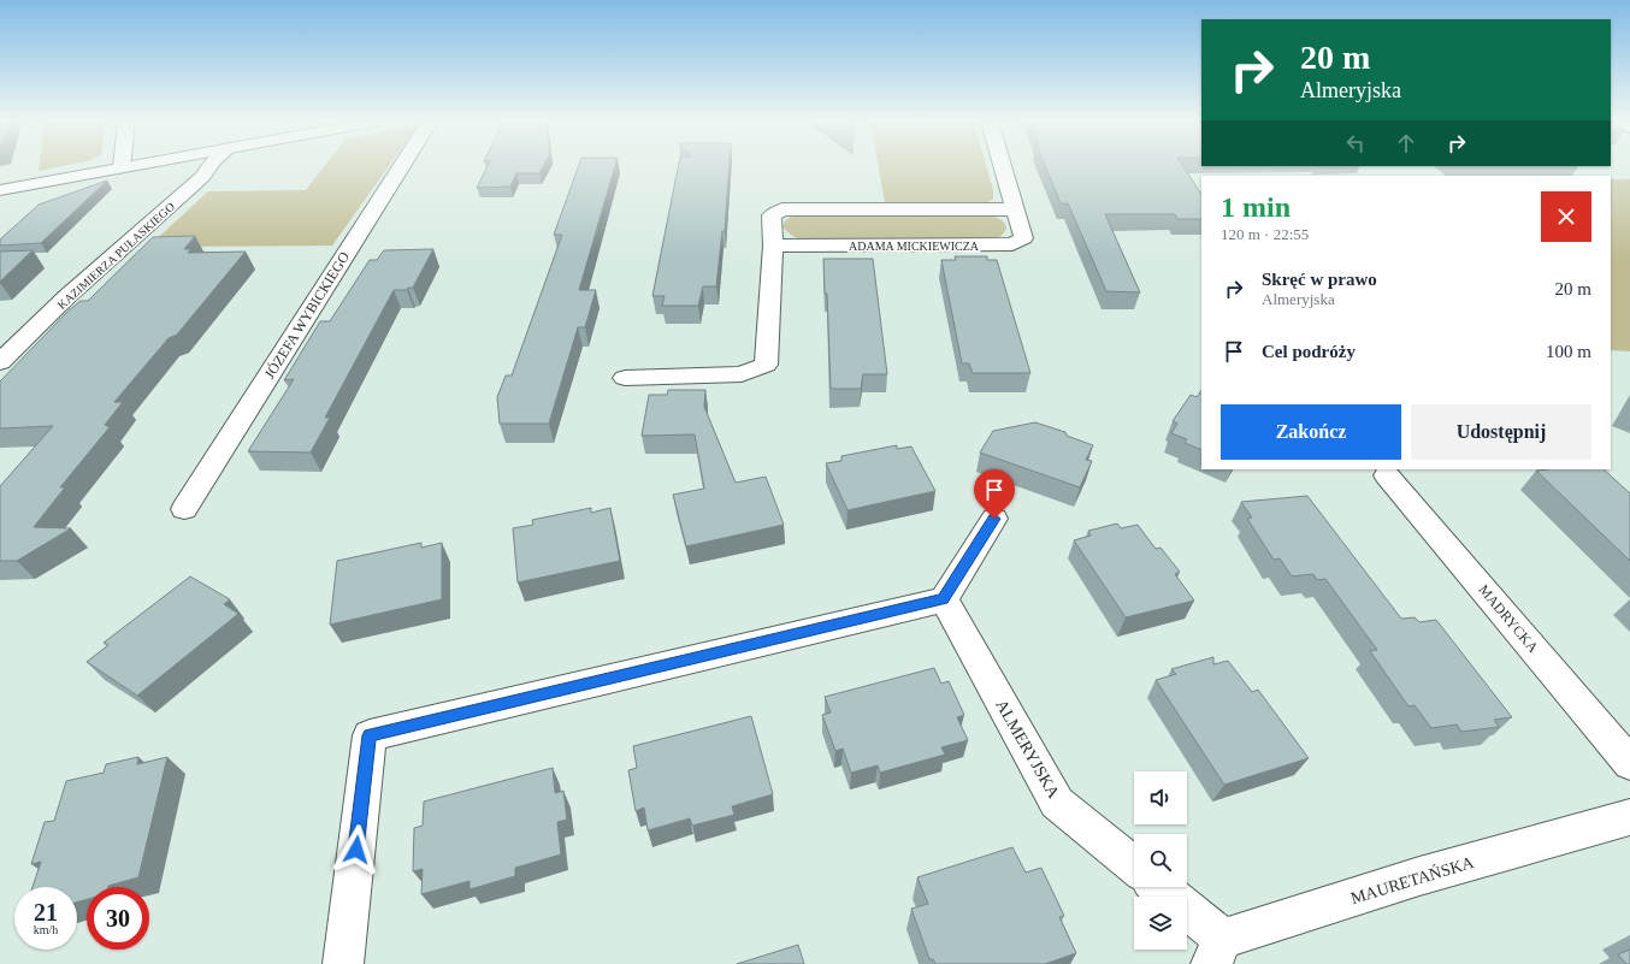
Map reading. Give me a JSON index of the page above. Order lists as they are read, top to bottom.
{
  "streets": {
    "street": [
      "ADAMA MICKIEWICZA",
      "KAZIMIERZA PUŁASKIEGO",
      "JÓZEFA WYBICKIEGO",
      "MADRYCKA",
      "ALMERYJSKA",
      "MAURETAŃSKA"
    ]
  },
  "page": {
    "turn": ["20 m", "Almeryjska"],
    "heading": ["1 min", "120 m · 22:55"],
    "list": [
      {
        "name": "Skręć w prawo",
        "note": "Almeryjska",
        "value": "20 m"
      },
      {
        "name": "Cel podróży",
        "value": "100 m"
      }
    ],
    "buttons": ["Zakończ", "Udostępnij"],
    "speed": "21 km/h",
    "limit": "30"
  }
}
